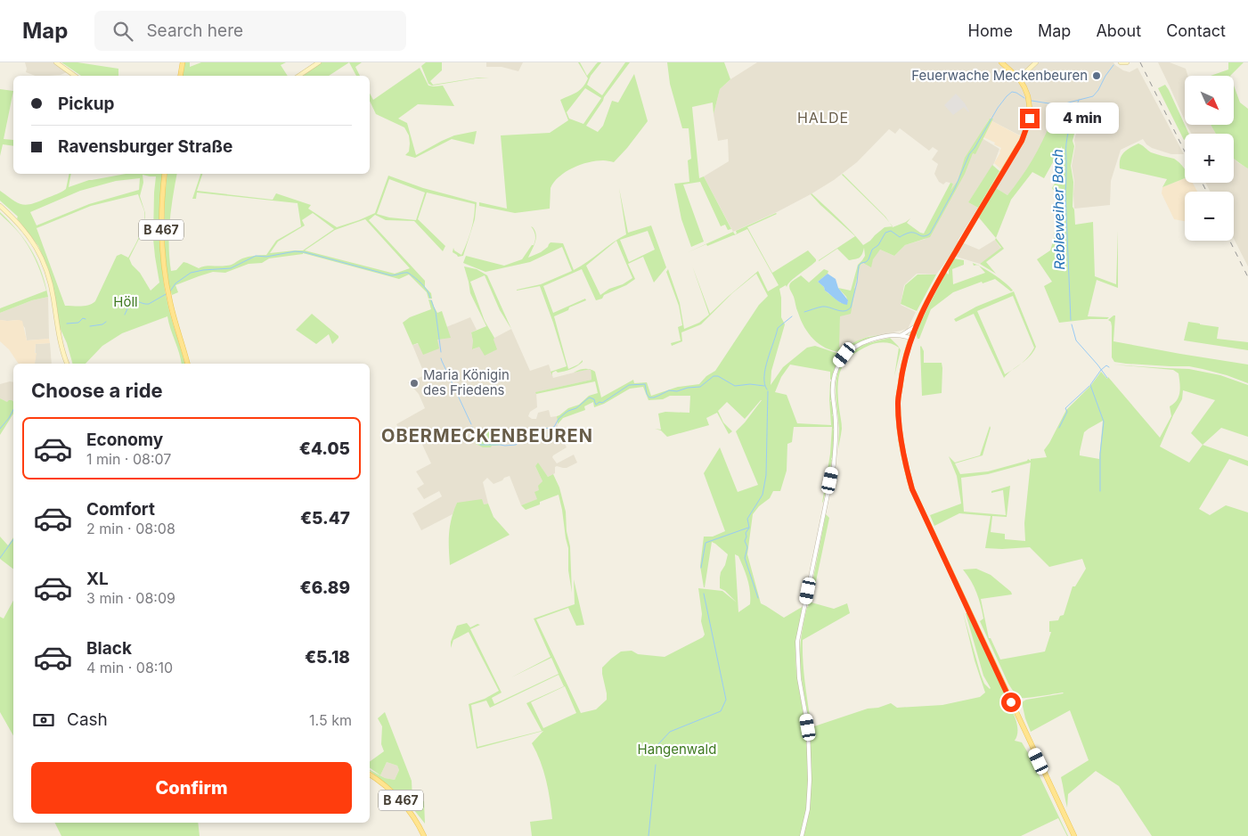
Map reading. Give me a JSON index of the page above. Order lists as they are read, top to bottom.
{
  "streets": {
    "main road": ["B 467"]
  },
  "districts": ["HALDE", "OBERMECKENBEUREN"],
  "water": ["Rebleweiher Bach"],
  "parks": ["Höll", "Hangenwald"],
  "places": ["Feuerwache Meckenbeuren", "Maria Königin des Friedens"],
  "north": "bottom right",
  "page": {
    "header": "Map",
    "search": "Search here",
    "nav": [
      "Home",
      "Map",
      "About",
      "Contact"
    ],
    "map_buttons": ["+", "−"],
    "banner": ["Pickup", "Ravensburger Straße"],
    "bubble": "4 min",
    "heading": "Choose a ride",
    "list": [
      {
        "name": "Economy",
        "note": "1 min · 08:07",
        "value": "€4.05"
      },
      {
        "name": "Comfort",
        "note": "2 min · 08:08",
        "value": "€5.47"
      },
      {
        "name": "XL",
        "note": "3 min · 08:09",
        "value": "€6.89"
      },
      {
        "name": "Black",
        "note": "4 min · 08:10",
        "value": "€5.18"
      }
    ],
    "pay": ["Cash", "1.5 km"],
    "buttons": "Confirm"
  }
}
